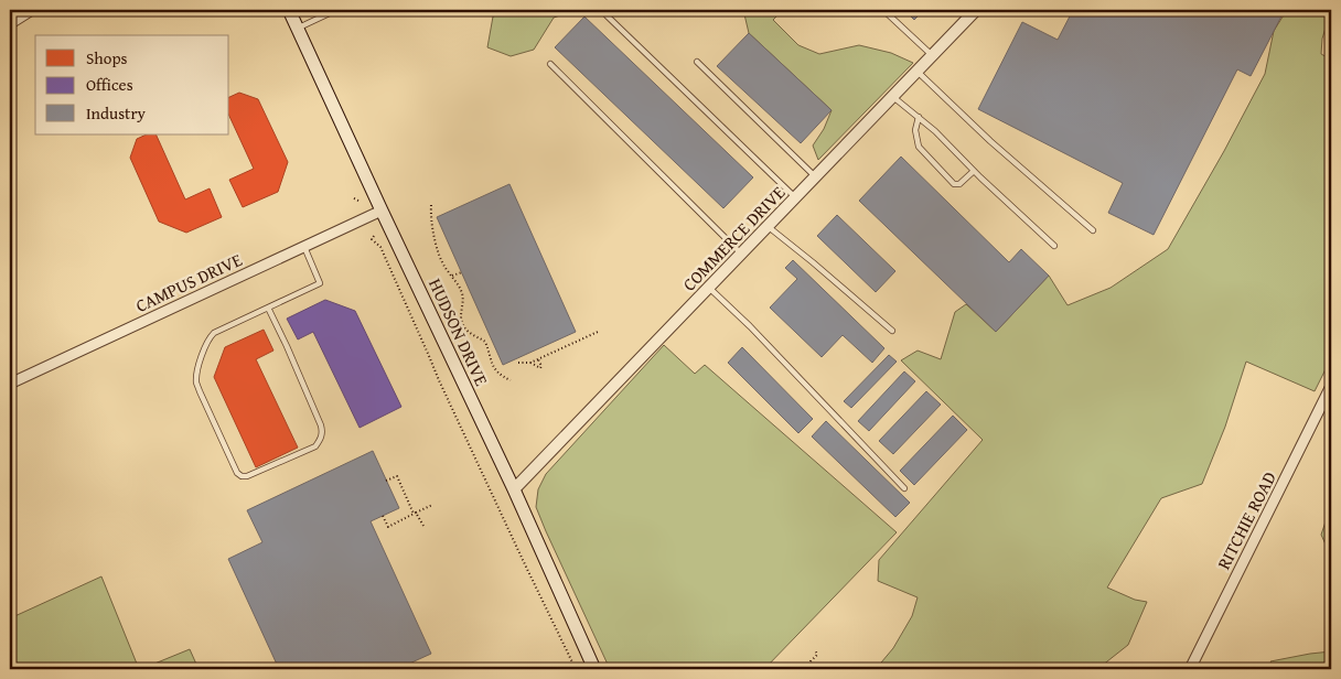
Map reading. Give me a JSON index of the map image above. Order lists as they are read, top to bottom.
{
  "streets": {
    "main road": ["HUDSON DRIVE"],
    "street": ["COMMERCE DRIVE", "CAMPUS DRIVE", "RITCHIE ROAD"]
  },
  "crossings": [
    ["COMMERCE DRIVE", "HUDSON DRIVE"],
    ["CAMPUS DRIVE", "HUDSON DRIVE"]
  ],
  "legend": ["Shops", "Offices", "Industry"]
}
